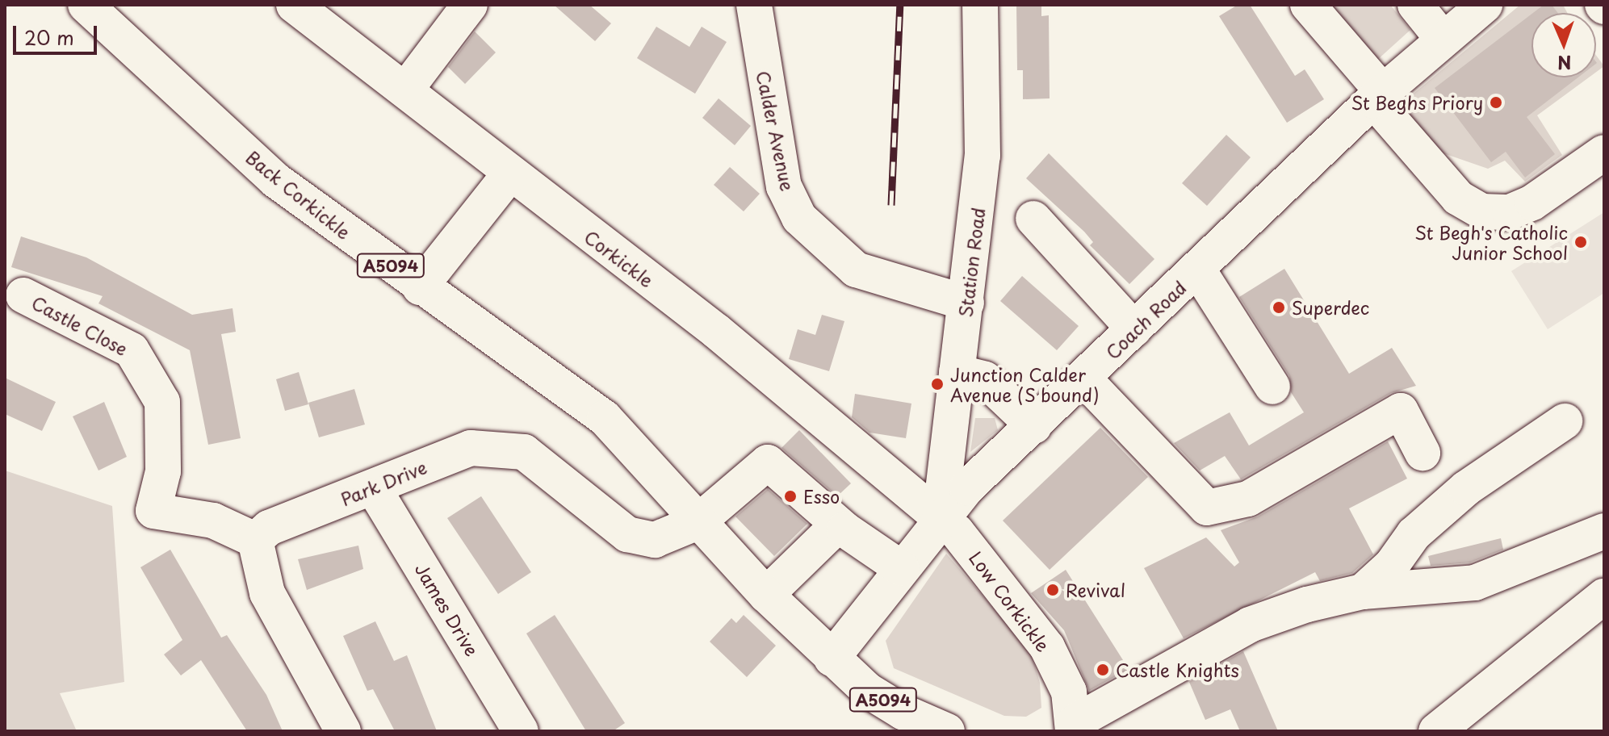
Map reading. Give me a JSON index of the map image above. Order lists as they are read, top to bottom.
{
  "streets": {
    "street": [
      "Calder Avenue",
      "Back Corkickle",
      "Corkickle",
      "Station Road",
      "A5094",
      "Coach Road",
      "Castle Close",
      "Park Drive",
      "Low Corkickle",
      "James Drive"
    ]
  },
  "crossings": [
    ["Calder Avenue", "Station Road"],
    ["Back Corkickle", "A5094"],
    ["Back Corkickle", "Park Drive"],
    ["Corkickle", "Station Road"],
    ["Corkickle", "Coach Road"],
    ["Corkickle", "Low Corkickle"],
    ["Station Road", "Coach Road"],
    ["Station Road", "Low Corkickle"],
    ["A5094", "Coach Road"],
    ["A5094", "Park Drive"],
    ["Coach Road", "Low Corkickle"],
    ["Castle Close", "Park Drive"],
    ["Park Drive", "James Drive"]
  ],
  "places": [
    "St Beghs Priory",
    "St Begh's Catholic Junior School",
    "Superdec",
    "Junction Calder Avenue (S bound)",
    "Esso",
    "Revival",
    "Castle Knights"
  ],
  "scale_bar": "20 m",
  "north": "bottom"
}
